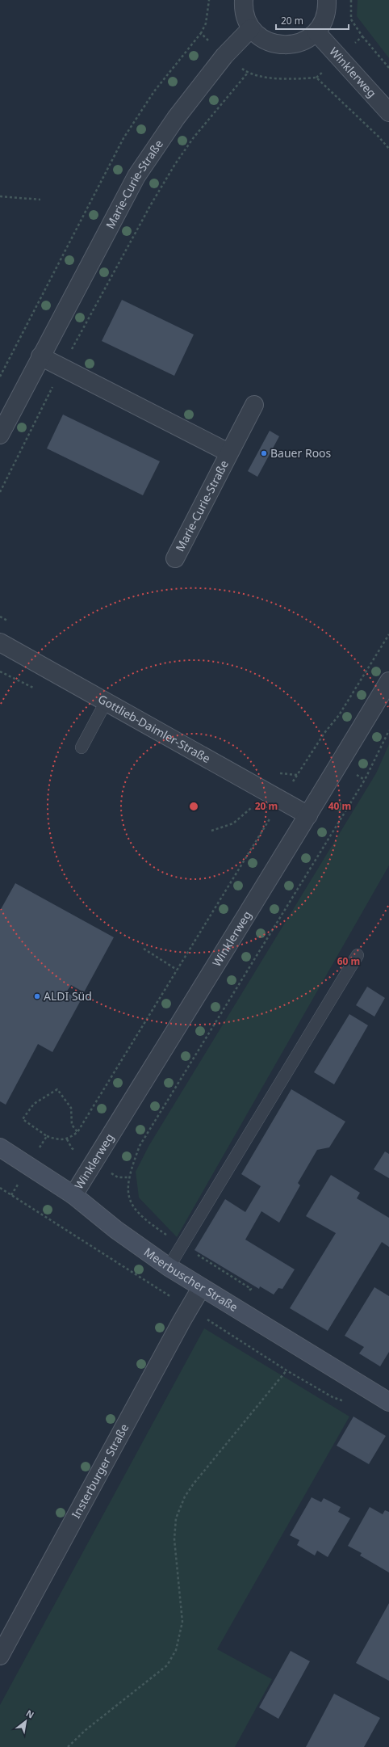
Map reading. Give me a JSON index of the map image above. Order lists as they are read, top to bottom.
{
  "streets": {
    "main road": ["Meerbuscher Straße"],
    "street": [
      "Winklerweg",
      "Marie-Curie-Straße",
      "Gottlieb-Daimler-Straße",
      "Insterburger Straße"
    ]
  },
  "crossings": [
    ["Winklerweg", "Gottlieb-Daimler-Straße"],
    ["Winklerweg", "Meerbuscher Straße"],
    ["Meerbuscher Straße", "Insterburger Straße"]
  ],
  "places": ["Bauer Roos", "ALDI Süd"],
  "scale_bar": "20 m",
  "north": "top right",
  "rings": ["20 m", "40 m", "60 m"]
}
